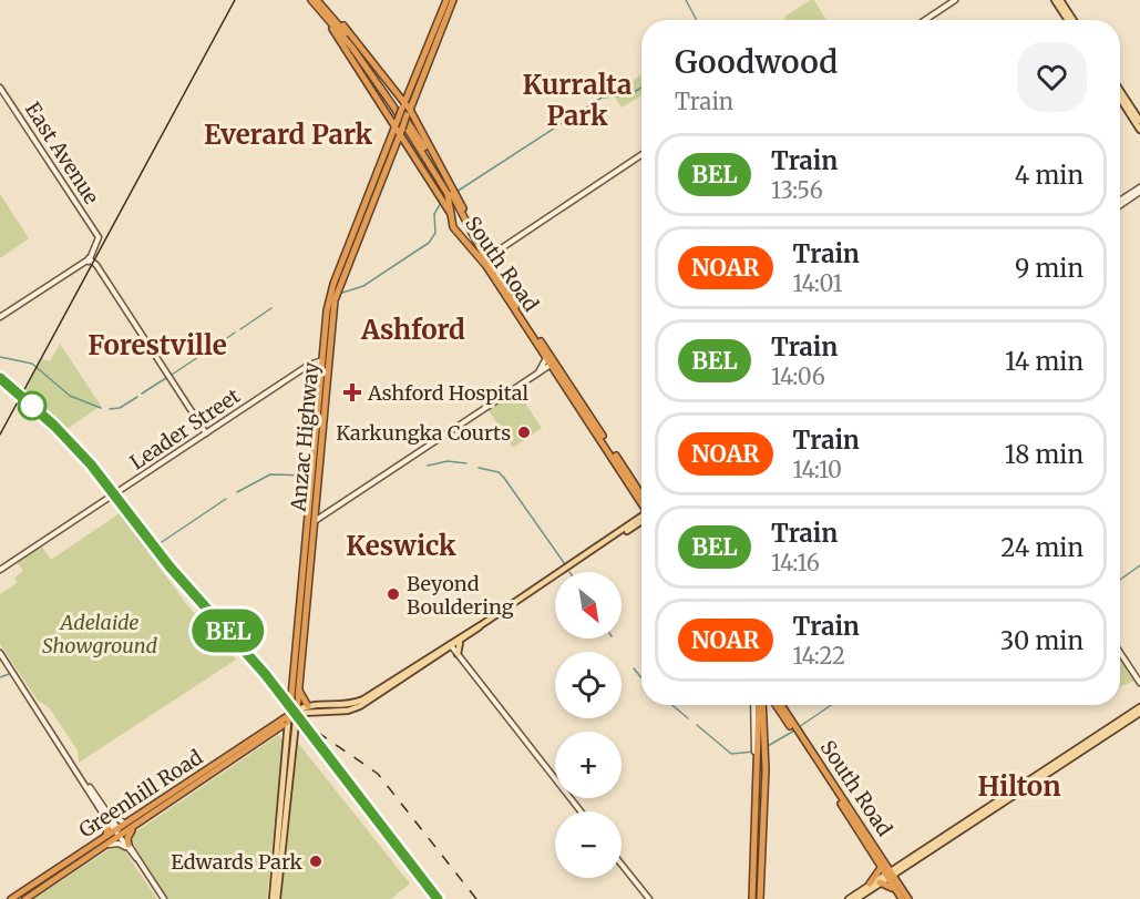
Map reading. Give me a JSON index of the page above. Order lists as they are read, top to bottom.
{
  "streets": {
    "highway": ["South Road", "Anzac Highway", "Greenhill Road"],
    "street": ["East Avenue", "Leader Street"]
  },
  "crossings": [
    ["Leader Street", "Anzac Highway"],
    ["Anzac Highway", "Greenhill Road"]
  ],
  "districts": [
    "Kurralta Park",
    "Everard Park",
    "Ashford",
    "Forestville",
    "Keswick",
    "Hilton"
  ],
  "parks": ["Adelaide Showground"],
  "places": {
    "health": ["Ashford Hospital"],
    "other": ["Karkungka Courts", "Beyond Bouldering", "Edwards Park"]
  },
  "north": "bottom right",
  "page": {
    "on_map": "BEL",
    "heading": ["Goodwood", "Train"],
    "list": [
      {
        "mark": "BEL",
        "name": "Train",
        "note": "13:56",
        "value": "4 min"
      },
      {
        "mark": "NOAR",
        "name": "Train",
        "note": "14:01",
        "value": "9 min"
      },
      {
        "mark": "BEL",
        "name": "Train",
        "note": "14:06",
        "value": "14 min"
      },
      {
        "mark": "NOAR",
        "name": "Train",
        "note": "14:10",
        "value": "18 min"
      },
      {
        "mark": "BEL",
        "name": "Train",
        "note": "14:16",
        "value": "24 min"
      },
      {
        "mark": "NOAR",
        "name": "Train",
        "note": "14:22",
        "value": "30 min"
      }
    ],
    "map_buttons": ["+", "−"]
  }
}
